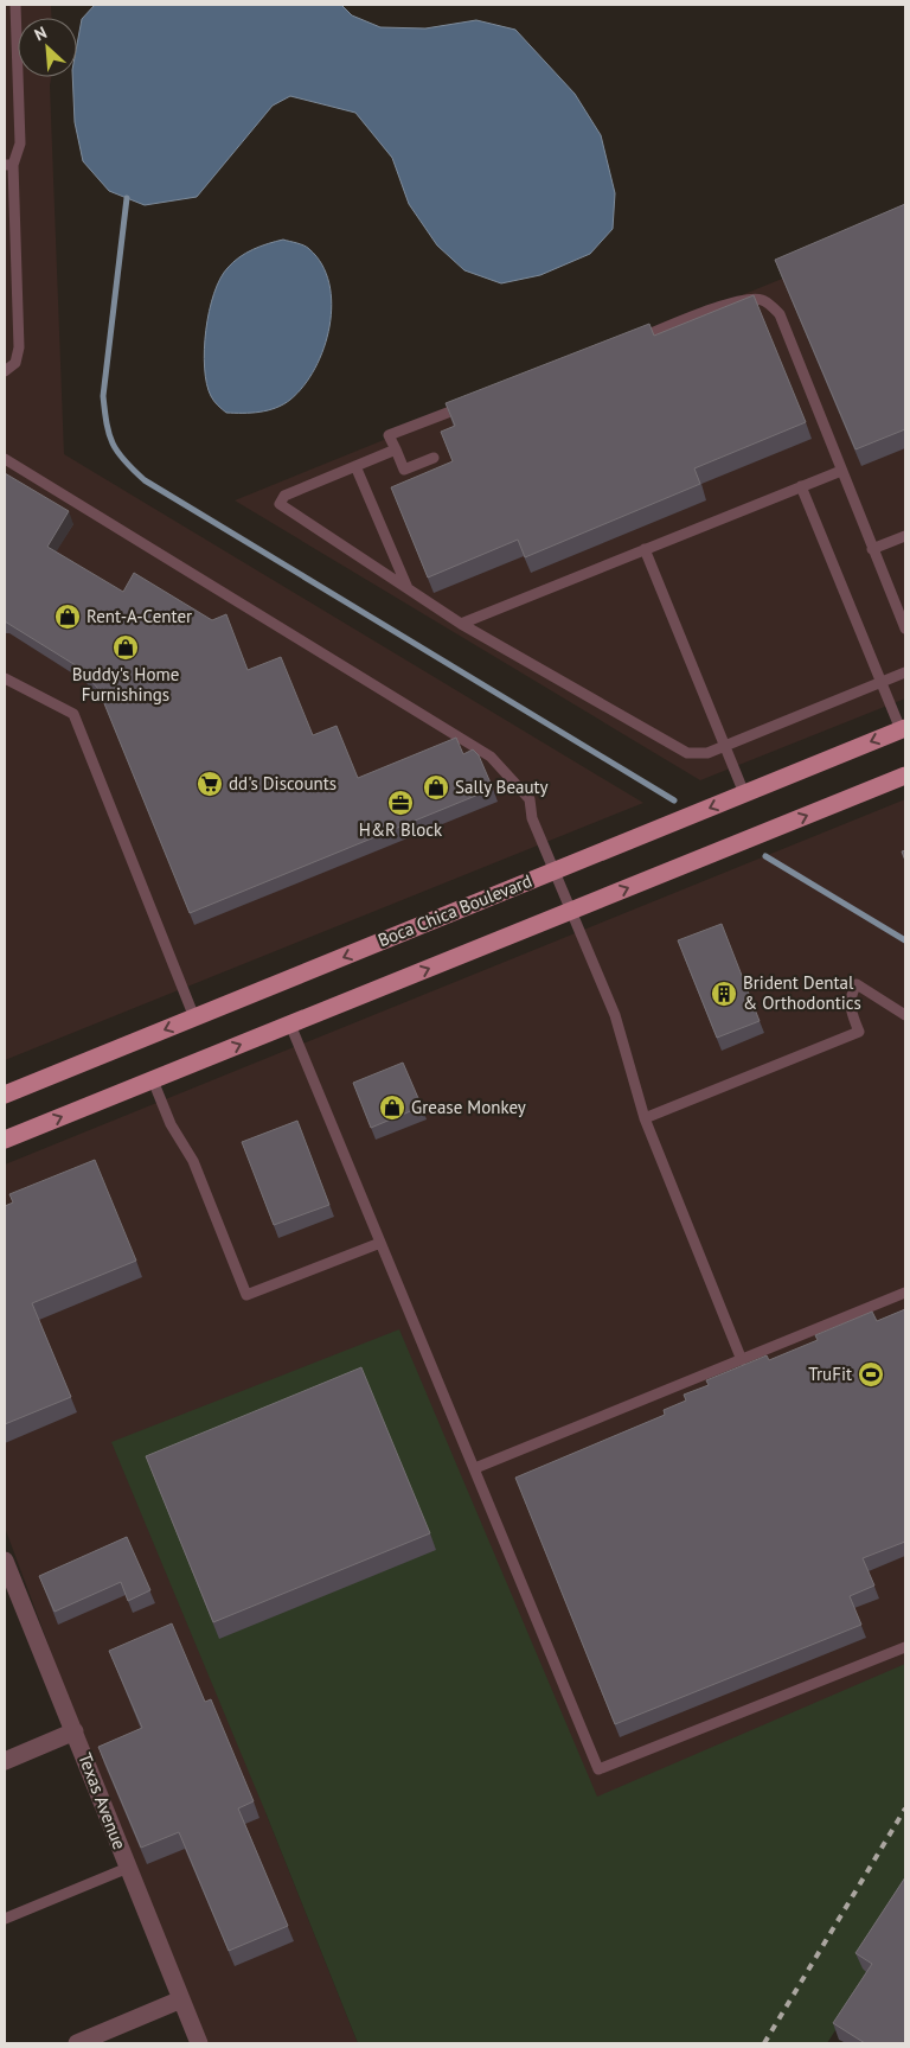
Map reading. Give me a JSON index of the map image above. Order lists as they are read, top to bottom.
{
  "streets": {
    "main road": ["Boca Chica Boulevard"],
    "street": ["Texas Avenue"]
  },
  "places": {
    "shop": [
      "Rent-A-Center",
      "Buddy's Home Furnishings",
      "Sally Beauty",
      "Grease Monkey"
    ],
    "supermarket": ["dd's Discounts"],
    "office": ["H&R Block"],
    "building": ["Brident Dental & Orthodontics"],
    "sports": ["TruFit"]
  },
  "north": "top left"
}
